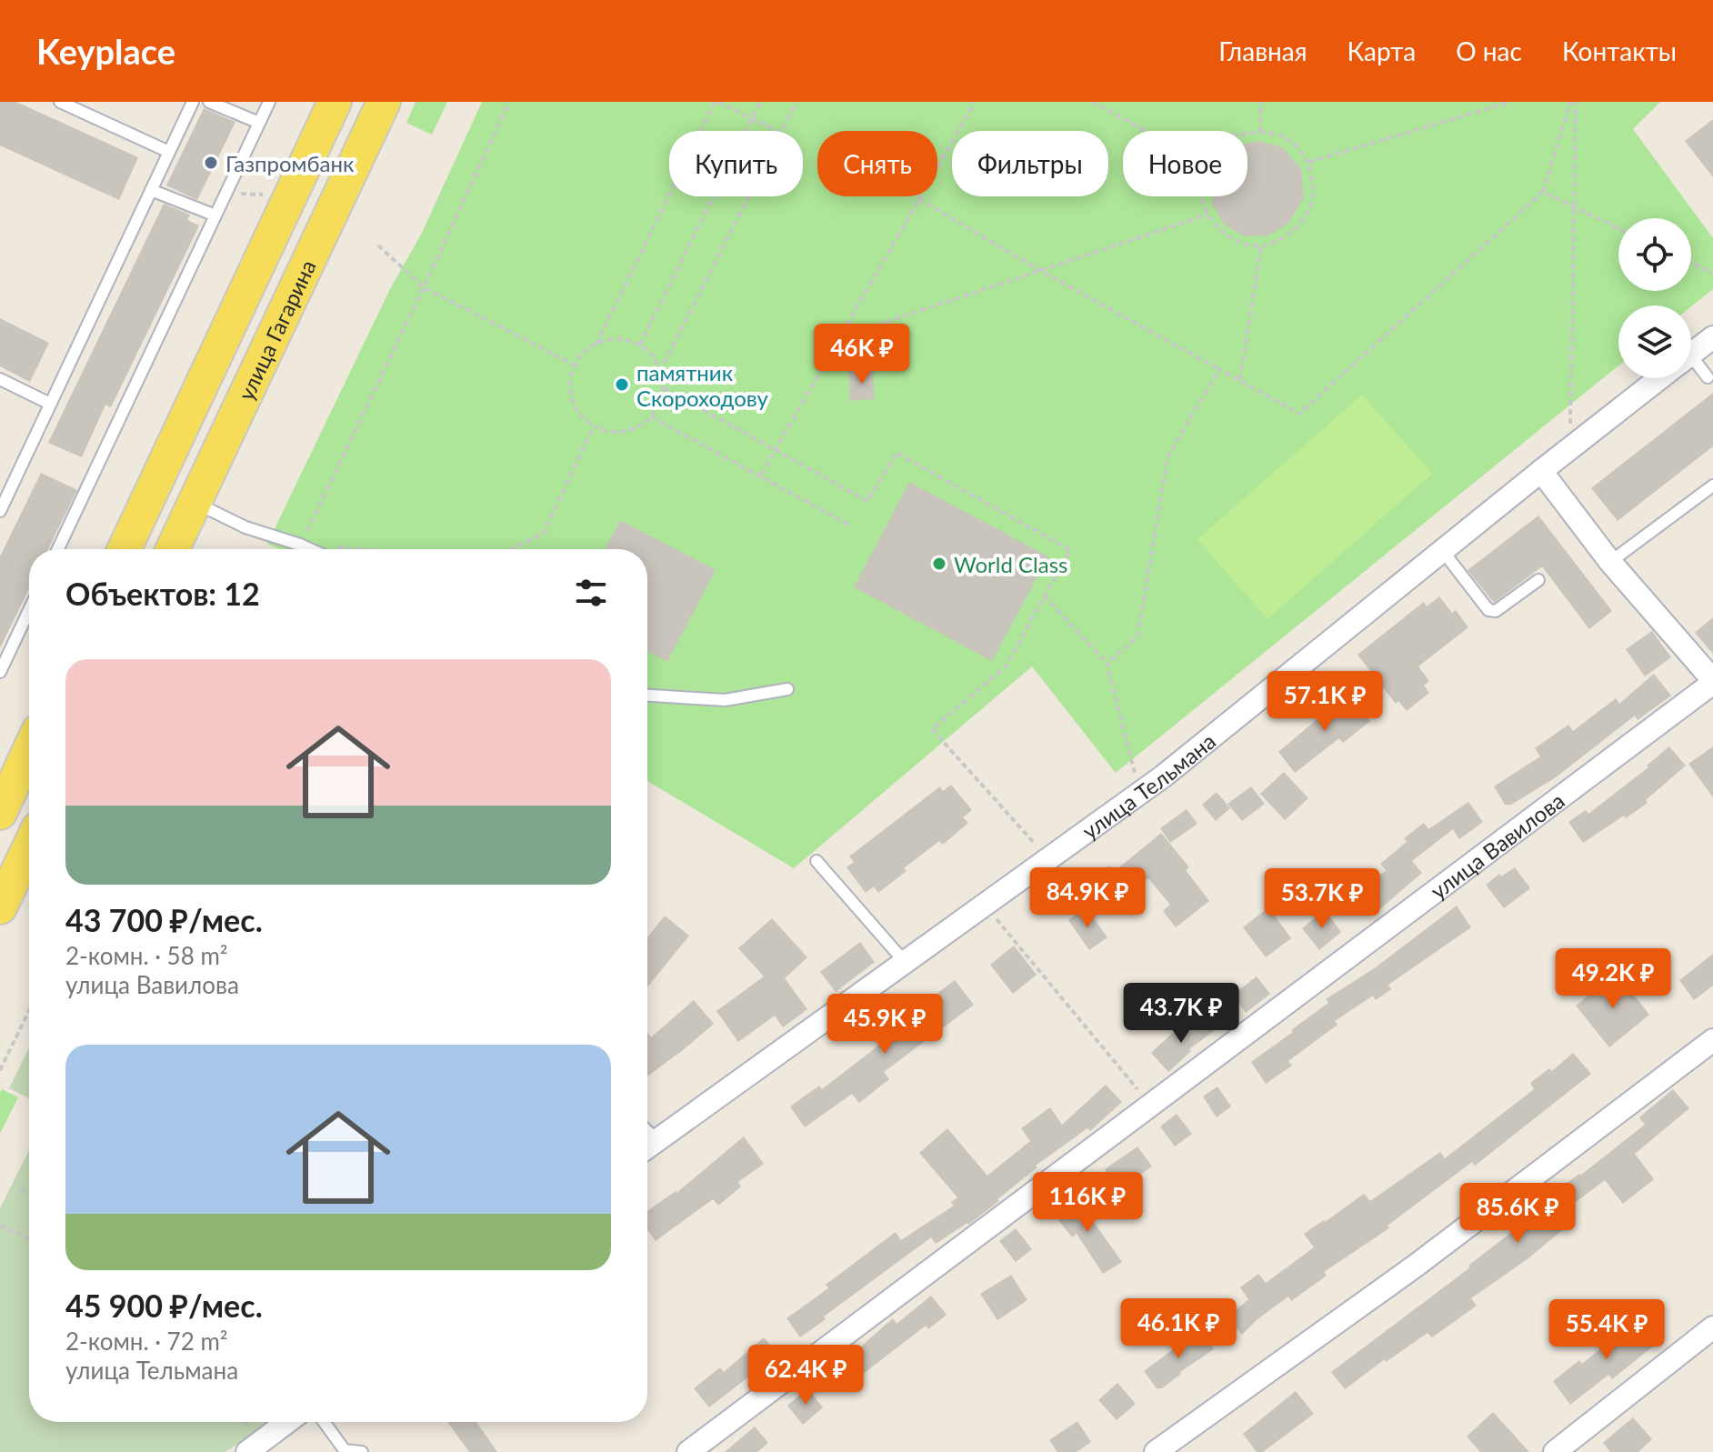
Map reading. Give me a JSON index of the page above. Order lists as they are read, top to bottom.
{
  "streets": {
    "main road": ["улица Гагарина"],
    "street": ["улица Тельмана", "улица Вавилова"]
  },
  "places": ["Газпромбанк", "памятник Скороходову", "World Class"],
  "page": {
    "header": "Keyplace",
    "nav": [
      "Главная",
      "Карта",
      "О нас",
      "Контакты"
    ],
    "chip": [
      "Купить",
      "Снять",
      "Фильтры",
      "Новое"
    ],
    "price": [
      "46K ₽",
      "57.1K ₽",
      "84.9K ₽",
      "53.7K ₽",
      "49.2K ₽",
      "43.7K ₽",
      "45.9K ₽",
      "116K ₽",
      "85.6K ₽",
      "46.1K ₽",
      "55.4K ₽",
      "62.4K ₽"
    ],
    "heading": "Объектов: 12",
    "list": [
      {
        "name": "43 700 ₽/мес.",
        "note": "2-комн. · 58 m² · улица Вавилова"
      },
      {
        "name": "45 900 ₽/мес.",
        "note": "2-комн. · 72 m² · улица Тельмана"
      }
    ]
  }
}
